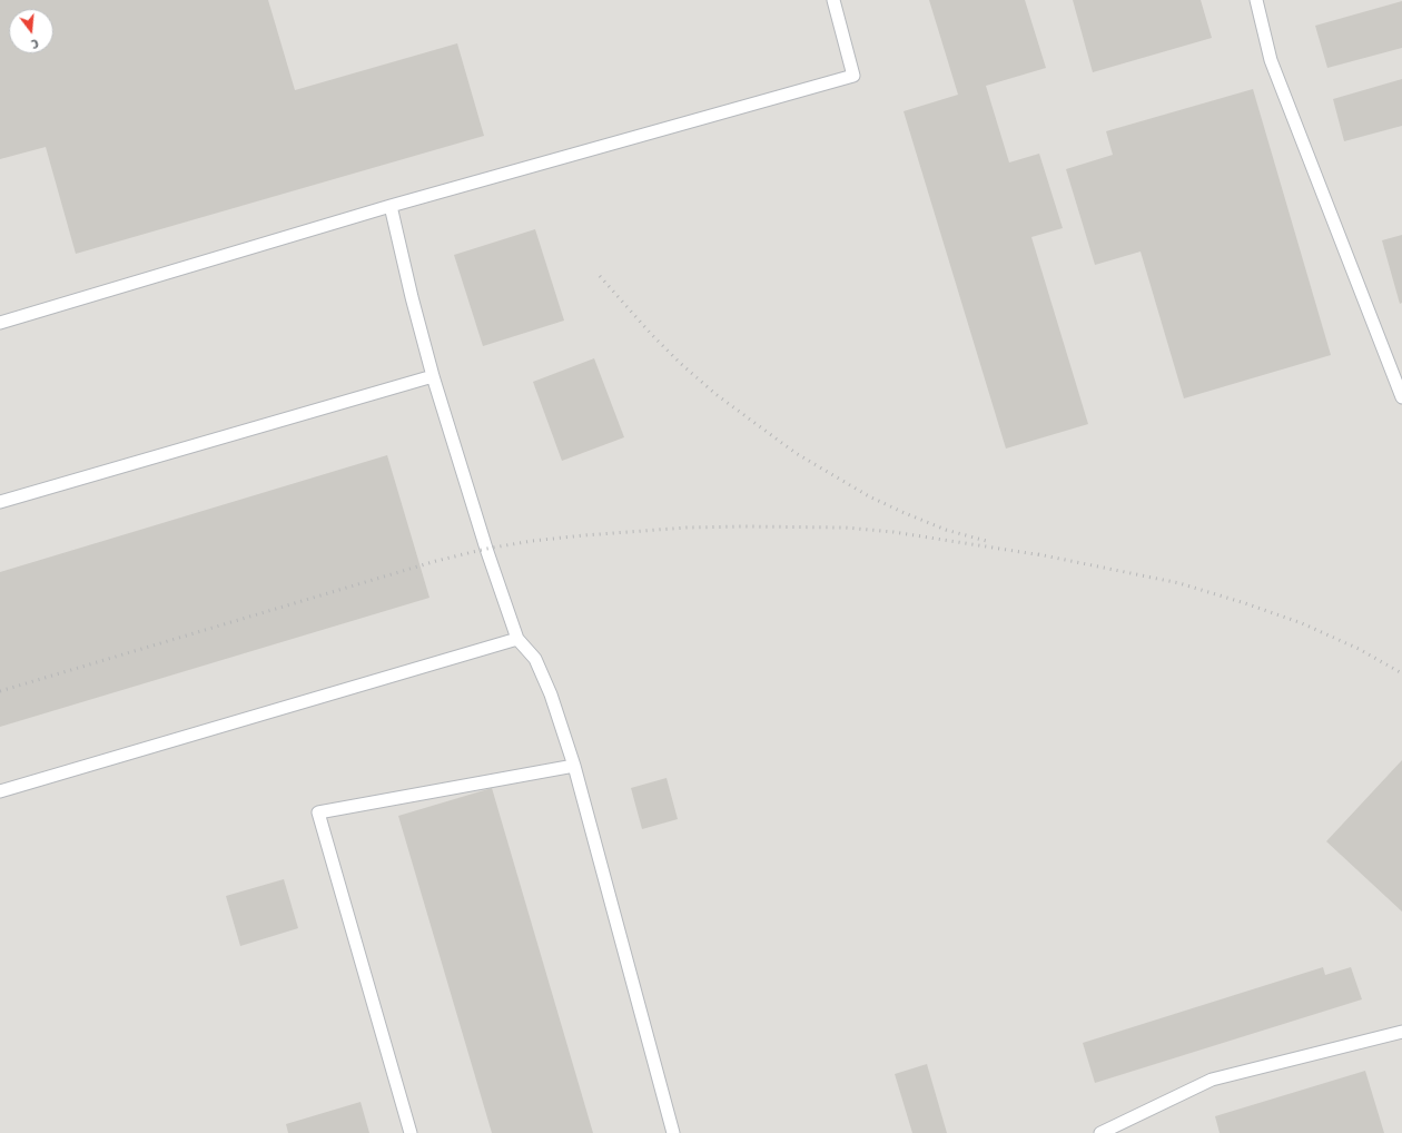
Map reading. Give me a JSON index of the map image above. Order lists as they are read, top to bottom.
{
  "north": "bottom"
}
